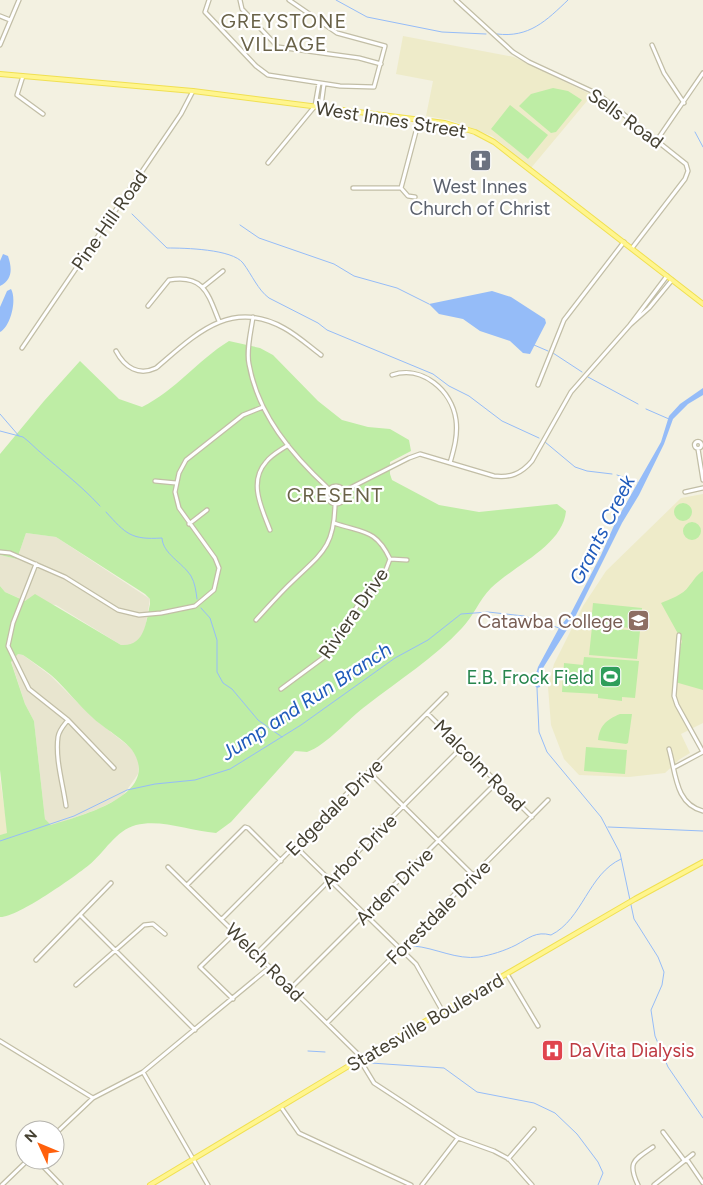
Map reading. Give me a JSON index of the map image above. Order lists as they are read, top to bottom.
{
  "streets": {
    "main road": ["West Innes Street", "Statesville Boulevard"],
    "street": [
      "Sells Road",
      "Pine Hill Road",
      "Riviera Drive",
      "Malcolm Road",
      "Edgedale Drive",
      "Arbor Drive",
      "Arden Drive",
      "Forestdale Drive",
      "Welch Road"
    ]
  },
  "crossings": [
    ["Sells Road", "West Innes Street"],
    ["West Innes Street", "Pine Hill Road"],
    ["Malcolm Road", "Edgedale Drive"],
    ["Malcolm Road", "Arbor Drive"],
    ["Malcolm Road", "Arden Drive"],
    ["Malcolm Road", "Forestdale Drive"],
    ["Edgedale Drive", "Welch Road"],
    ["Arbor Drive", "Welch Road"],
    ["Arden Drive", "Welch Road"],
    ["Forestdale Drive", "Welch Road"],
    ["Welch Road", "Statesville Boulevard"]
  ],
  "districts": ["GREYSTONE VILLAGE", "CRESENT"],
  "water": ["Grants Creek", "Jump and Run Branch"],
  "places": {
    "church": ["West Innes Church of Christ"],
    "school or university": ["Catawba College"],
    "sports": ["E.B. Frock Field"],
    "hospital": ["DaVita Dialysis"]
  },
  "north": "top left"
}
